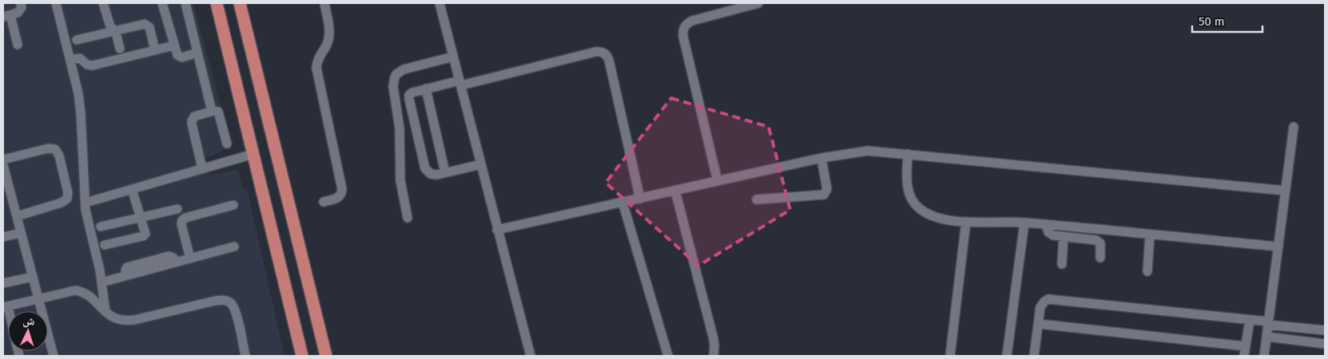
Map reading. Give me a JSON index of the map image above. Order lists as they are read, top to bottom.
{
  "scale_bar": "50 m",
  "north": "top"
}
